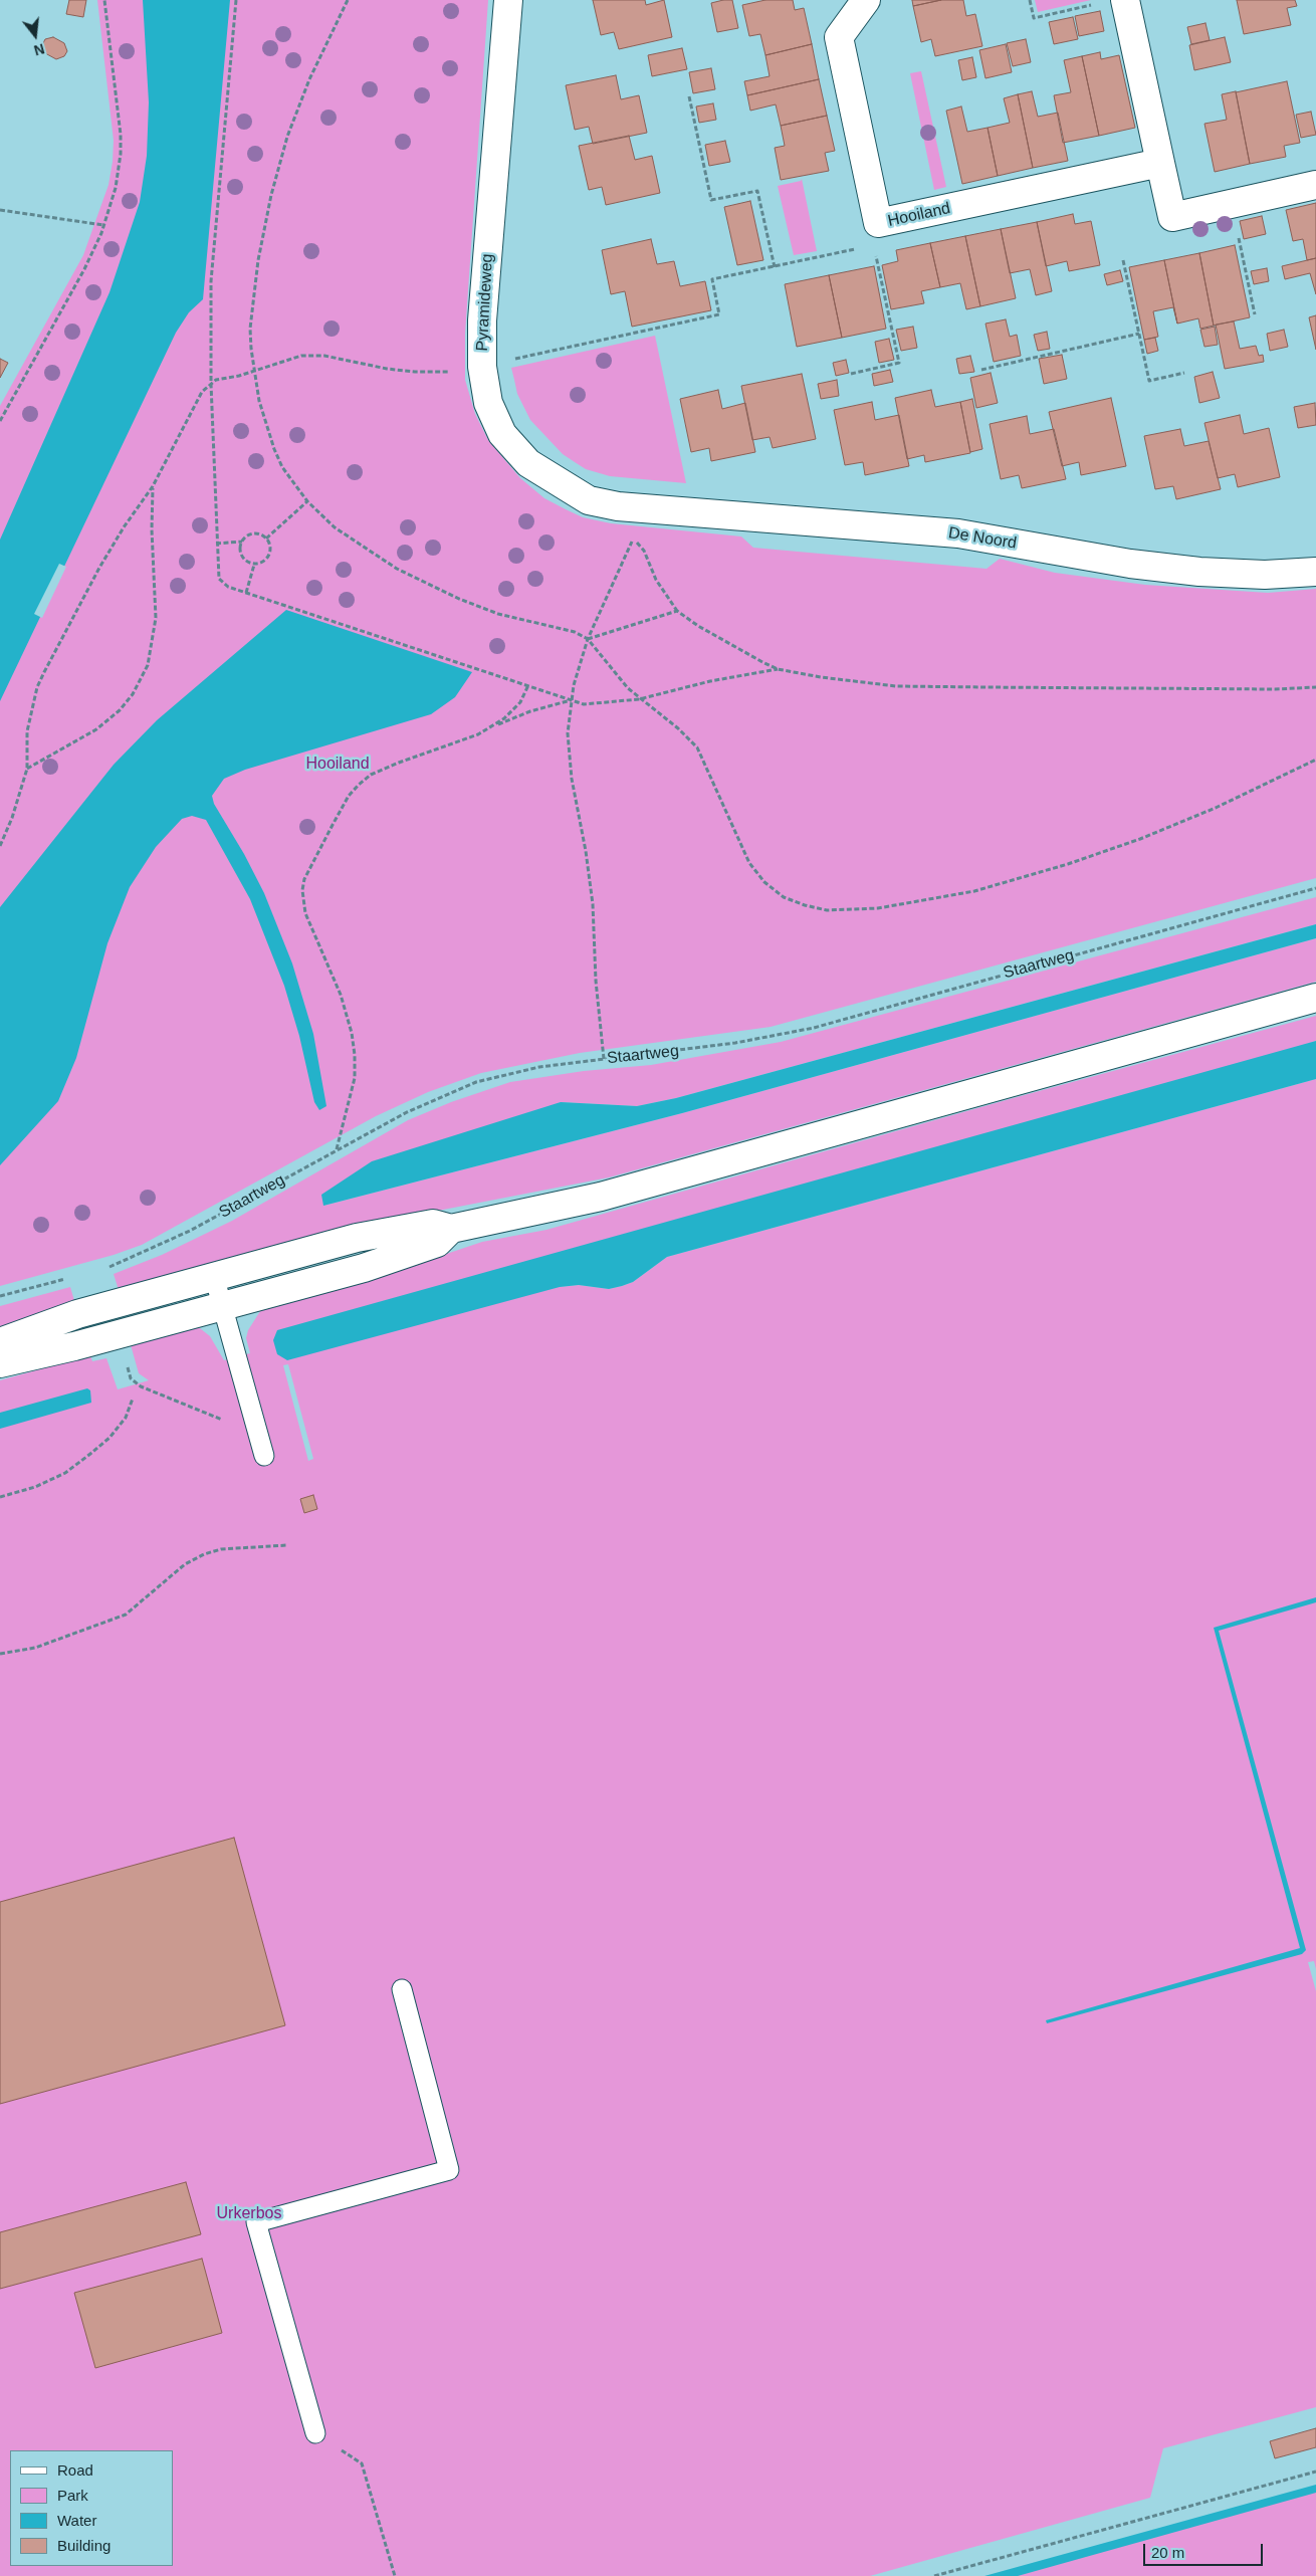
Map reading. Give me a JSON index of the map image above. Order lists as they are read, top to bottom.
{
  "streets": {
    "street": ["Hooiland", "Pyramideweg", "De Noord"],
    "path": ["Staartweg"]
  },
  "crossings": [
    ["Pyramideweg", "De Noord"]
  ],
  "parks": ["Hooiland", "Urkerbos"],
  "legend": [
    "Road",
    "Park",
    "Water",
    "Building"
  ],
  "scale_bar": "20 m",
  "north": "bottom"
}
